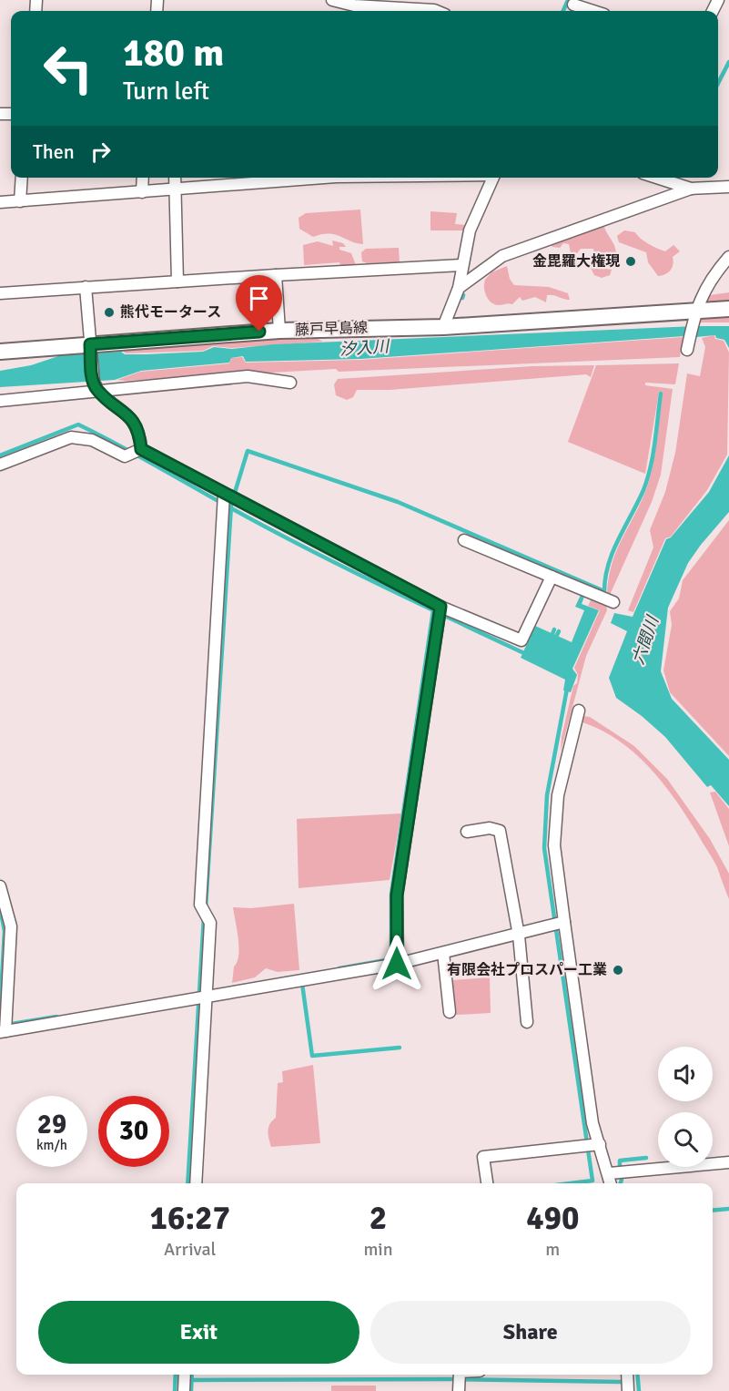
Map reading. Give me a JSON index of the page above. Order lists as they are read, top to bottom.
{
  "streets": {
    "main road": ["藤戸早島線"]
  },
  "water": ["汐入川", "六間川"],
  "places": ["金毘羅大権現", "熊代モータース", "有限会社プロスパー工業"],
  "page": {
    "turn": ["180 m", "Turn left"],
    "then": "Then",
    "speed": "29 km/h",
    "limit": "30",
    "eta": [
      "16:27",
      "Arrival",
      "2",
      "min",
      "490",
      "m"
    ],
    "buttons": ["Exit", "Share"]
  }
}
